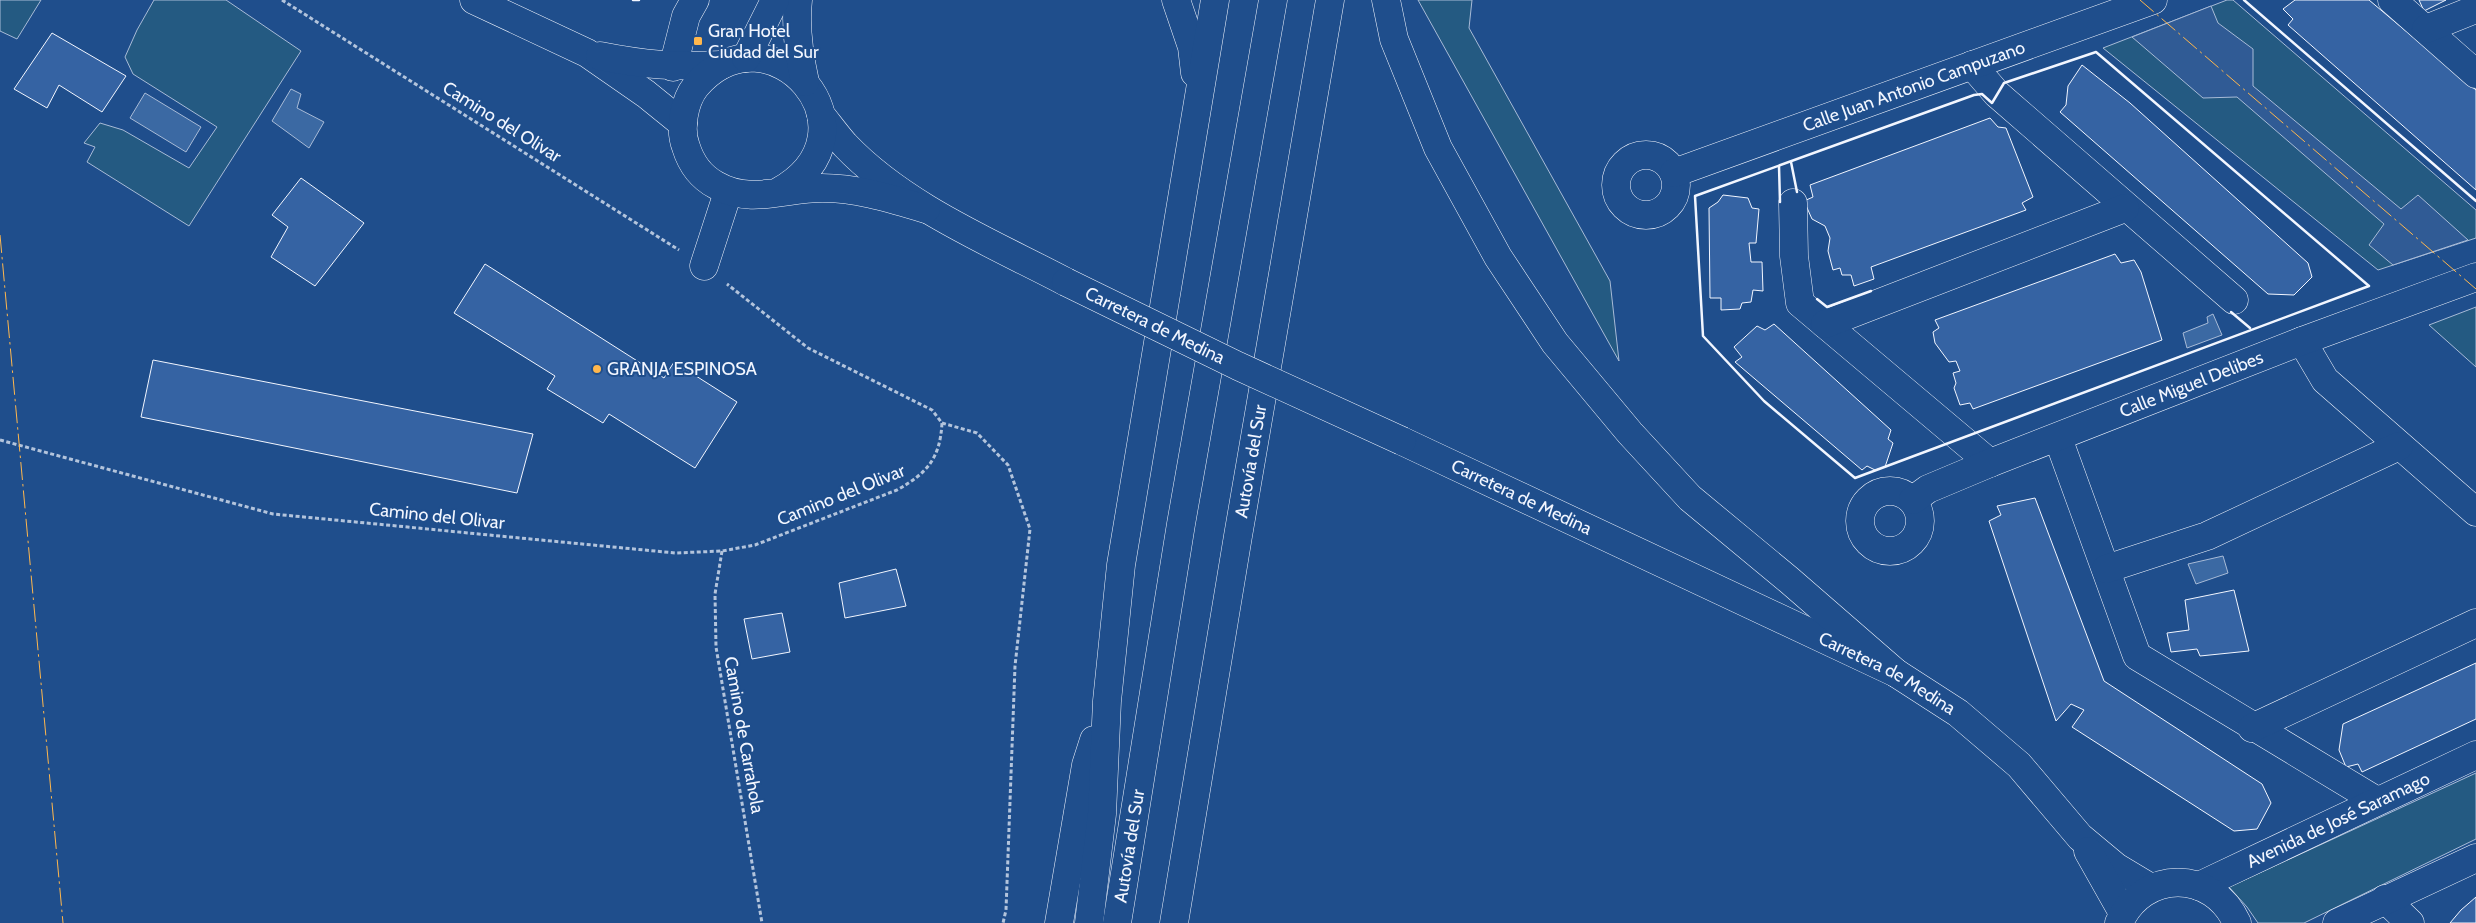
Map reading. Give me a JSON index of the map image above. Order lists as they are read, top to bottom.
{
  "streets": {
    "main road": [
      "Calle Juan Antonio Campuzano",
      "Carretera de Medina",
      "Calle Miguel Delibes",
      "Autovía del Sur",
      "Avenida de José Saramago"
    ],
    "path": ["Camino del Olivar", "Camino de Carrahola"]
  },
  "crossings": [
    ["Camino del Olivar", "Camino de Carrahola"]
  ],
  "places": {
    "transit": ["Gran Hotel Ciudad del Sur"],
    "other": ["GRANJA ESPINOSA"]
  }
}
